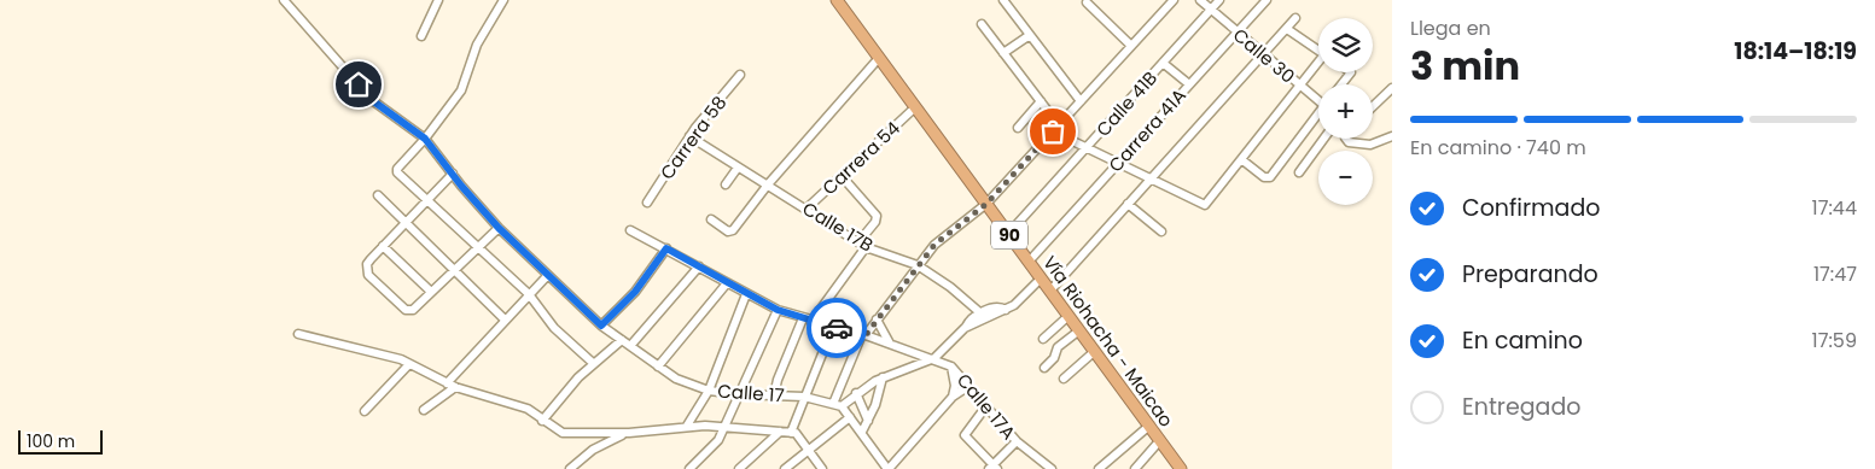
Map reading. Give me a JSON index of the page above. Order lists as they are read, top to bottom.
{
  "streets": {
    "highway": ["90", "Vía Riohacha - Maicao"],
    "street": [
      "Calle 30",
      "Calle 41B",
      "Carrera 41A",
      "Carrera 58",
      "Carrera 54",
      "Calle 17B",
      "Calle 17",
      "Calle 17A"
    ]
  },
  "crossings": [
    ["Calle 30", "Calle 41B"],
    ["Calle 30", "Carrera 41A"],
    ["Calle 41B", "Vía Riohacha - Maicao"],
    ["Carrera 41A", "Vía Riohacha - Maicao"],
    ["Carrera 58", "Calle 17B"],
    ["Carrera 54", "Calle 17B"],
    ["Carrera 54", "Vía Riohacha - Maicao"]
  ],
  "scale_bar": "100 m",
  "page": {
    "heading": ["3 min", "Llega en", "18:14–18:19"],
    "map_buttons": ["+", "−"],
    "bar": "En camino · 740 m",
    "list": [
      ["Confirmado", "17:44"],
      ["Preparando", "17:47"],
      ["En camino", "17:59"],
      "Entregado"
    ],
    "scale": "100 m"
  }
}
